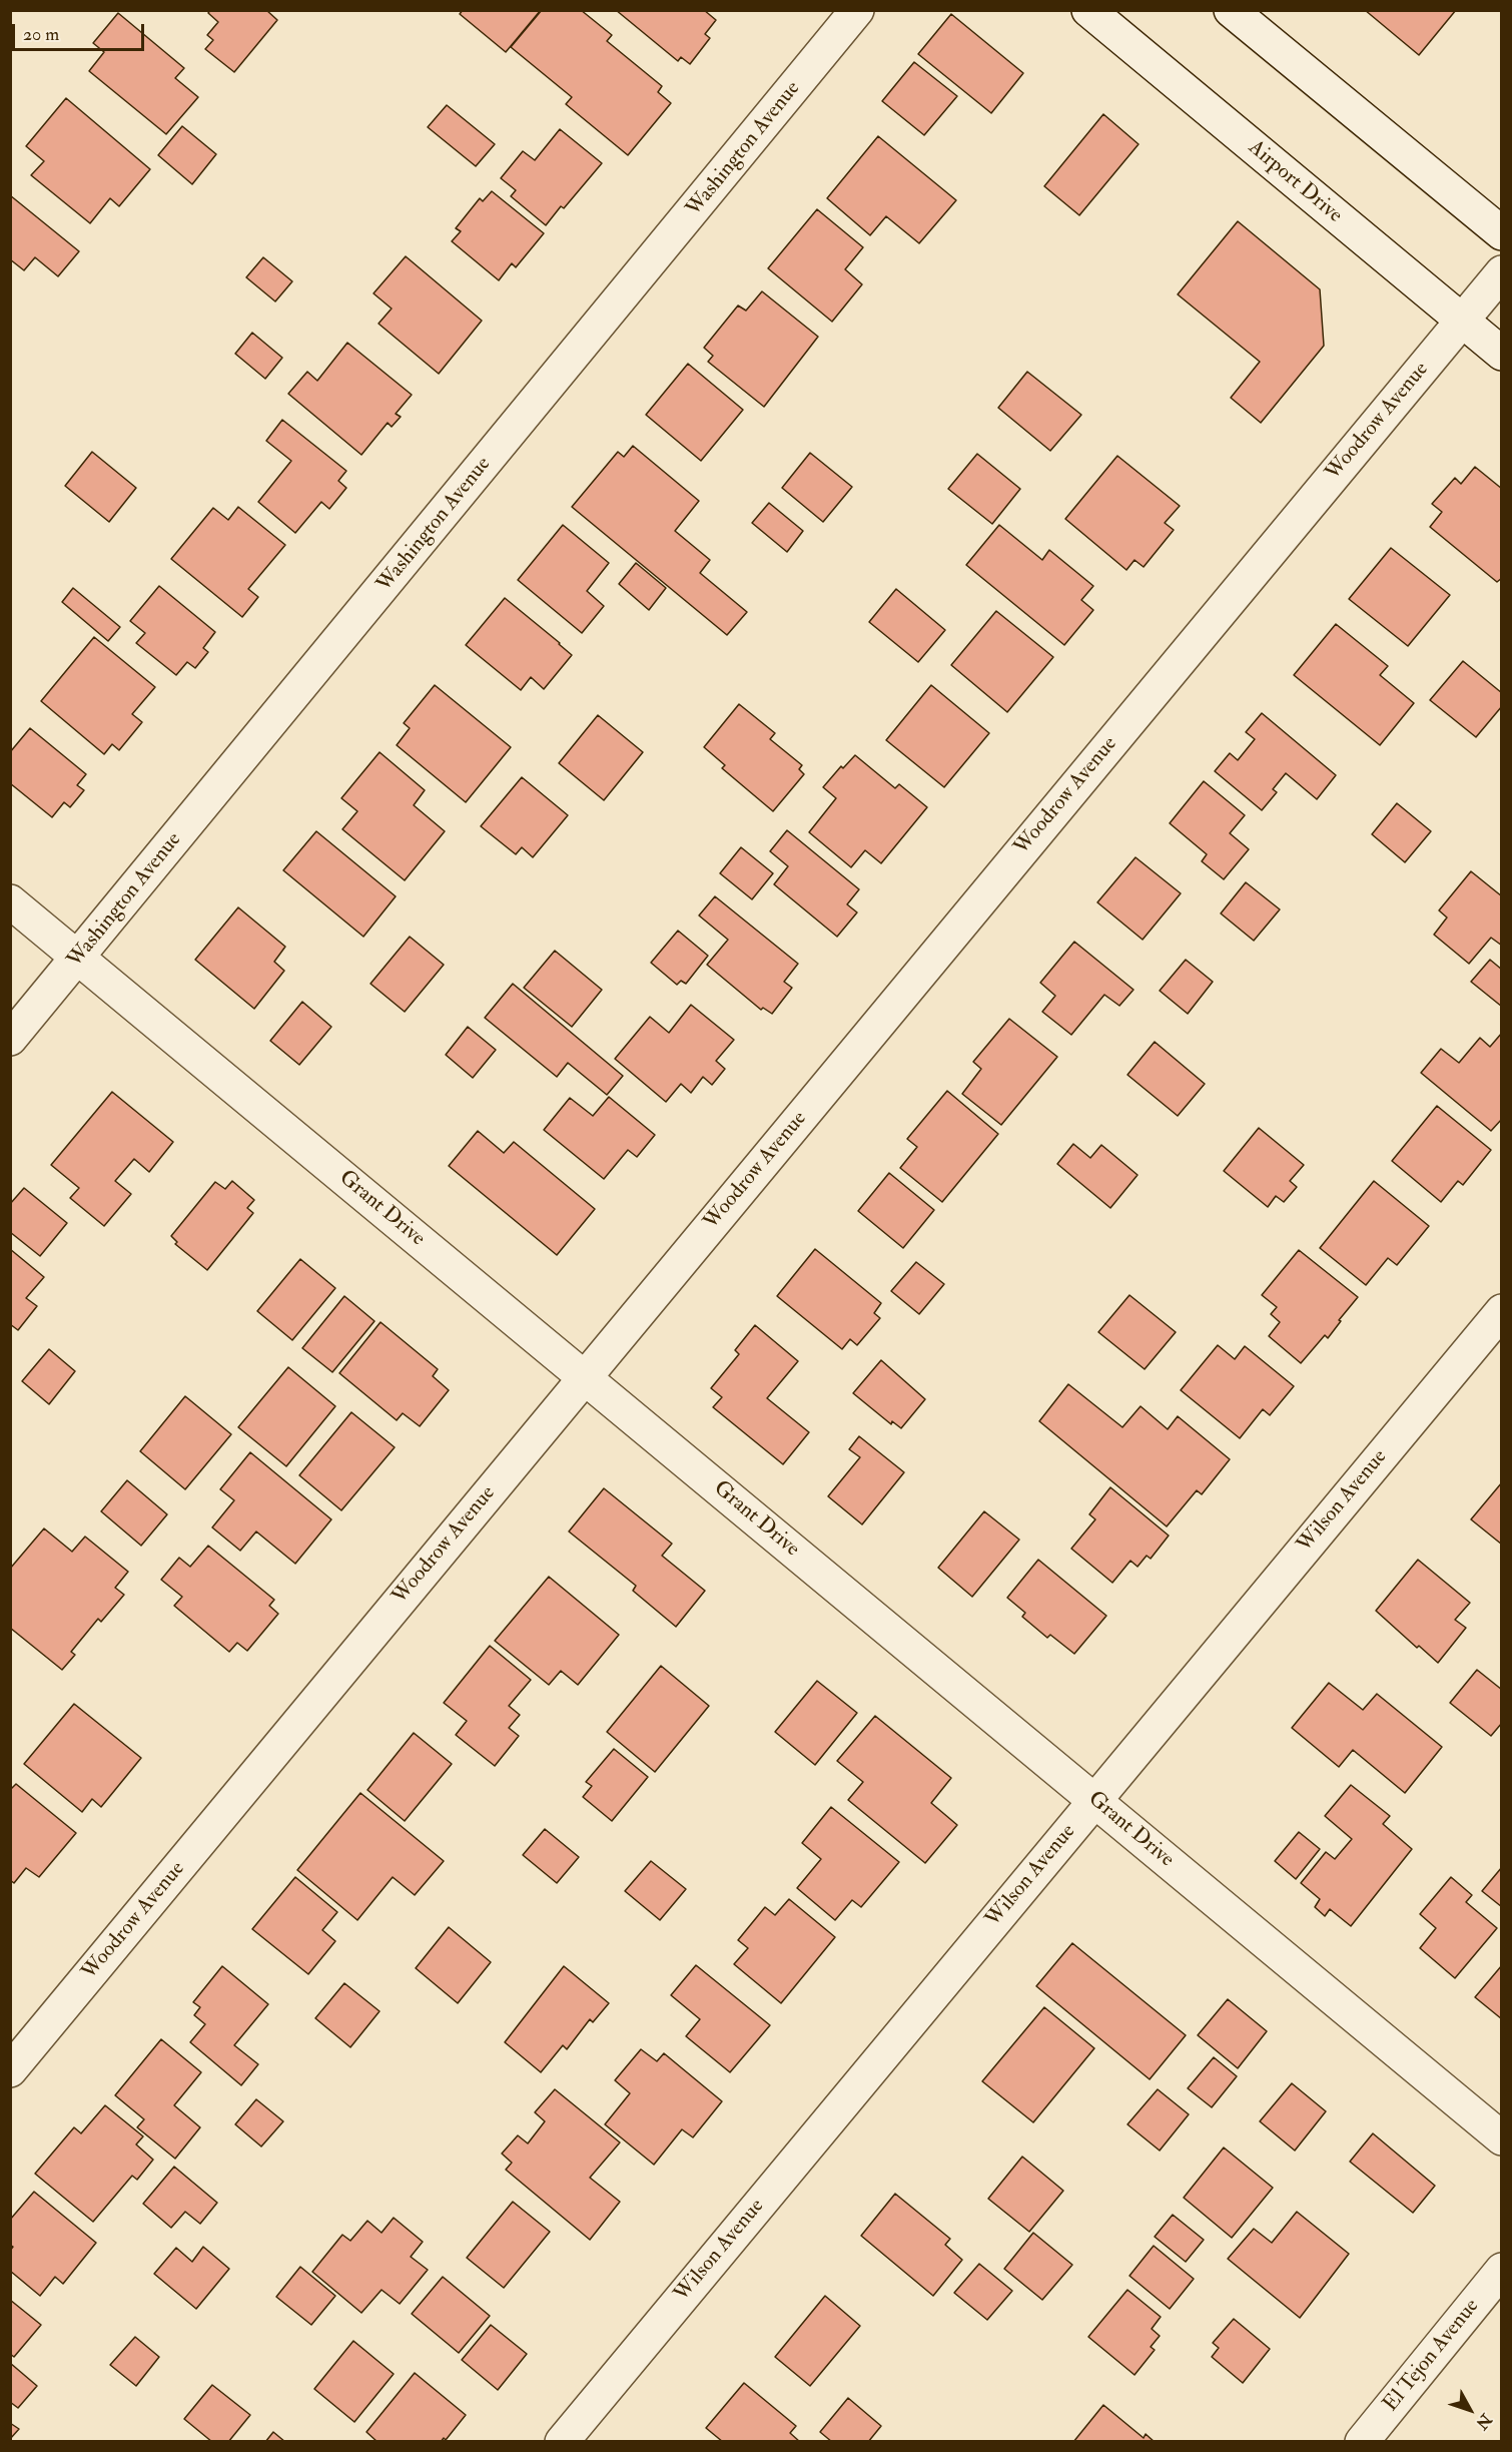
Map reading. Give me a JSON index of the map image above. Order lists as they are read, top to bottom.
{
  "streets": {
    "street": [
      "Washington Avenue",
      "Airport Drive",
      "Woodrow Avenue",
      "Grant Drive",
      "Wilson Avenue",
      "El Tejon Avenue"
    ]
  },
  "crossings": [
    ["Washington Avenue", "Grant Drive"],
    ["Airport Drive", "Woodrow Avenue"],
    ["Woodrow Avenue", "Grant Drive"],
    ["Grant Drive", "Wilson Avenue"]
  ],
  "scale_bar": "20 m",
  "north": "bottom right"
}
